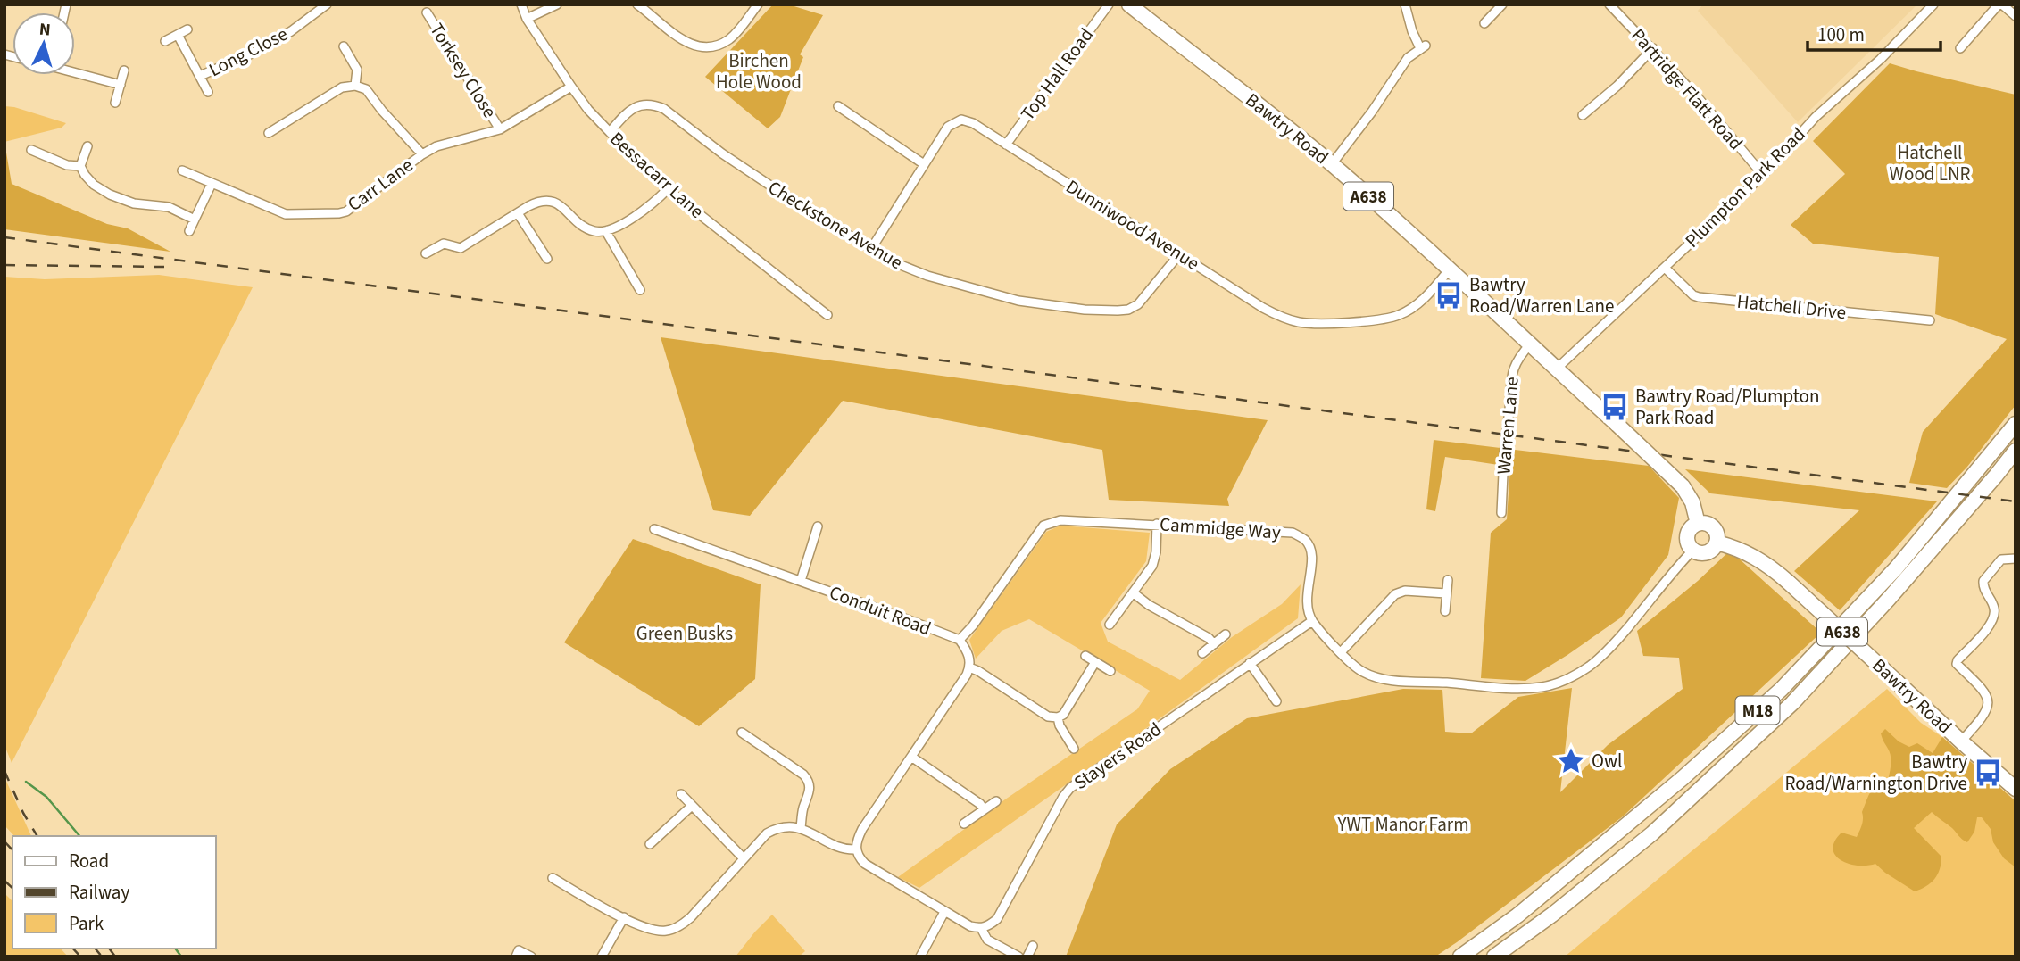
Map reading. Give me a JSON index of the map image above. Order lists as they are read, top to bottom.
{
  "streets": {
    "highway": ["Bawtry Road", "A638", "M18"],
    "street": [
      "Long Close",
      "Torksey Close",
      "Top Hall Road",
      "Partridge Flatt Road",
      "Bessacarr Lane",
      "Carr Lane",
      "Plumpton Park Road",
      "Checkstone Avenue",
      "Dunniwood Avenue",
      "Hatchell Drive",
      "Warren Lane",
      "Cammidge Way",
      "Conduit Road",
      "Stayers Road"
    ]
  },
  "crossings": [
    ["Torksey Close", "Carr Lane"],
    ["Top Hall Road", "Dunniwood Avenue"],
    ["Partridge Flatt Road", "Plumpton Park Road"],
    ["Bawtry Road", "Plumpton Park Road"],
    ["Bawtry Road", "Dunniwood Avenue"],
    ["Bawtry Road", "Warren Lane"],
    ["Bessacarr Lane", "Carr Lane"],
    ["Bessacarr Lane", "Checkstone Avenue"],
    ["Plumpton Park Road", "Hatchell Drive"],
    ["Checkstone Avenue", "Dunniwood Avenue"],
    ["Cammidge Way", "Conduit Road"],
    ["Cammidge Way", "Stayers Road"]
  ],
  "parks": [
    "Birchen Hole Wood",
    "Hatchell Wood LNR",
    "Green Busks",
    "YWT Manor Farm"
  ],
  "places": {
    "bus stop": ["Bawtry Road/Warren Lane", "Bawtry Road/Plumpton Park Road", "Bawtry Road/Warnington Drive"],
    "place": ["Owl"]
  },
  "legend": ["Road", "Railway", "Park"],
  "scale_bar": "100 m",
  "north": "top"
}
